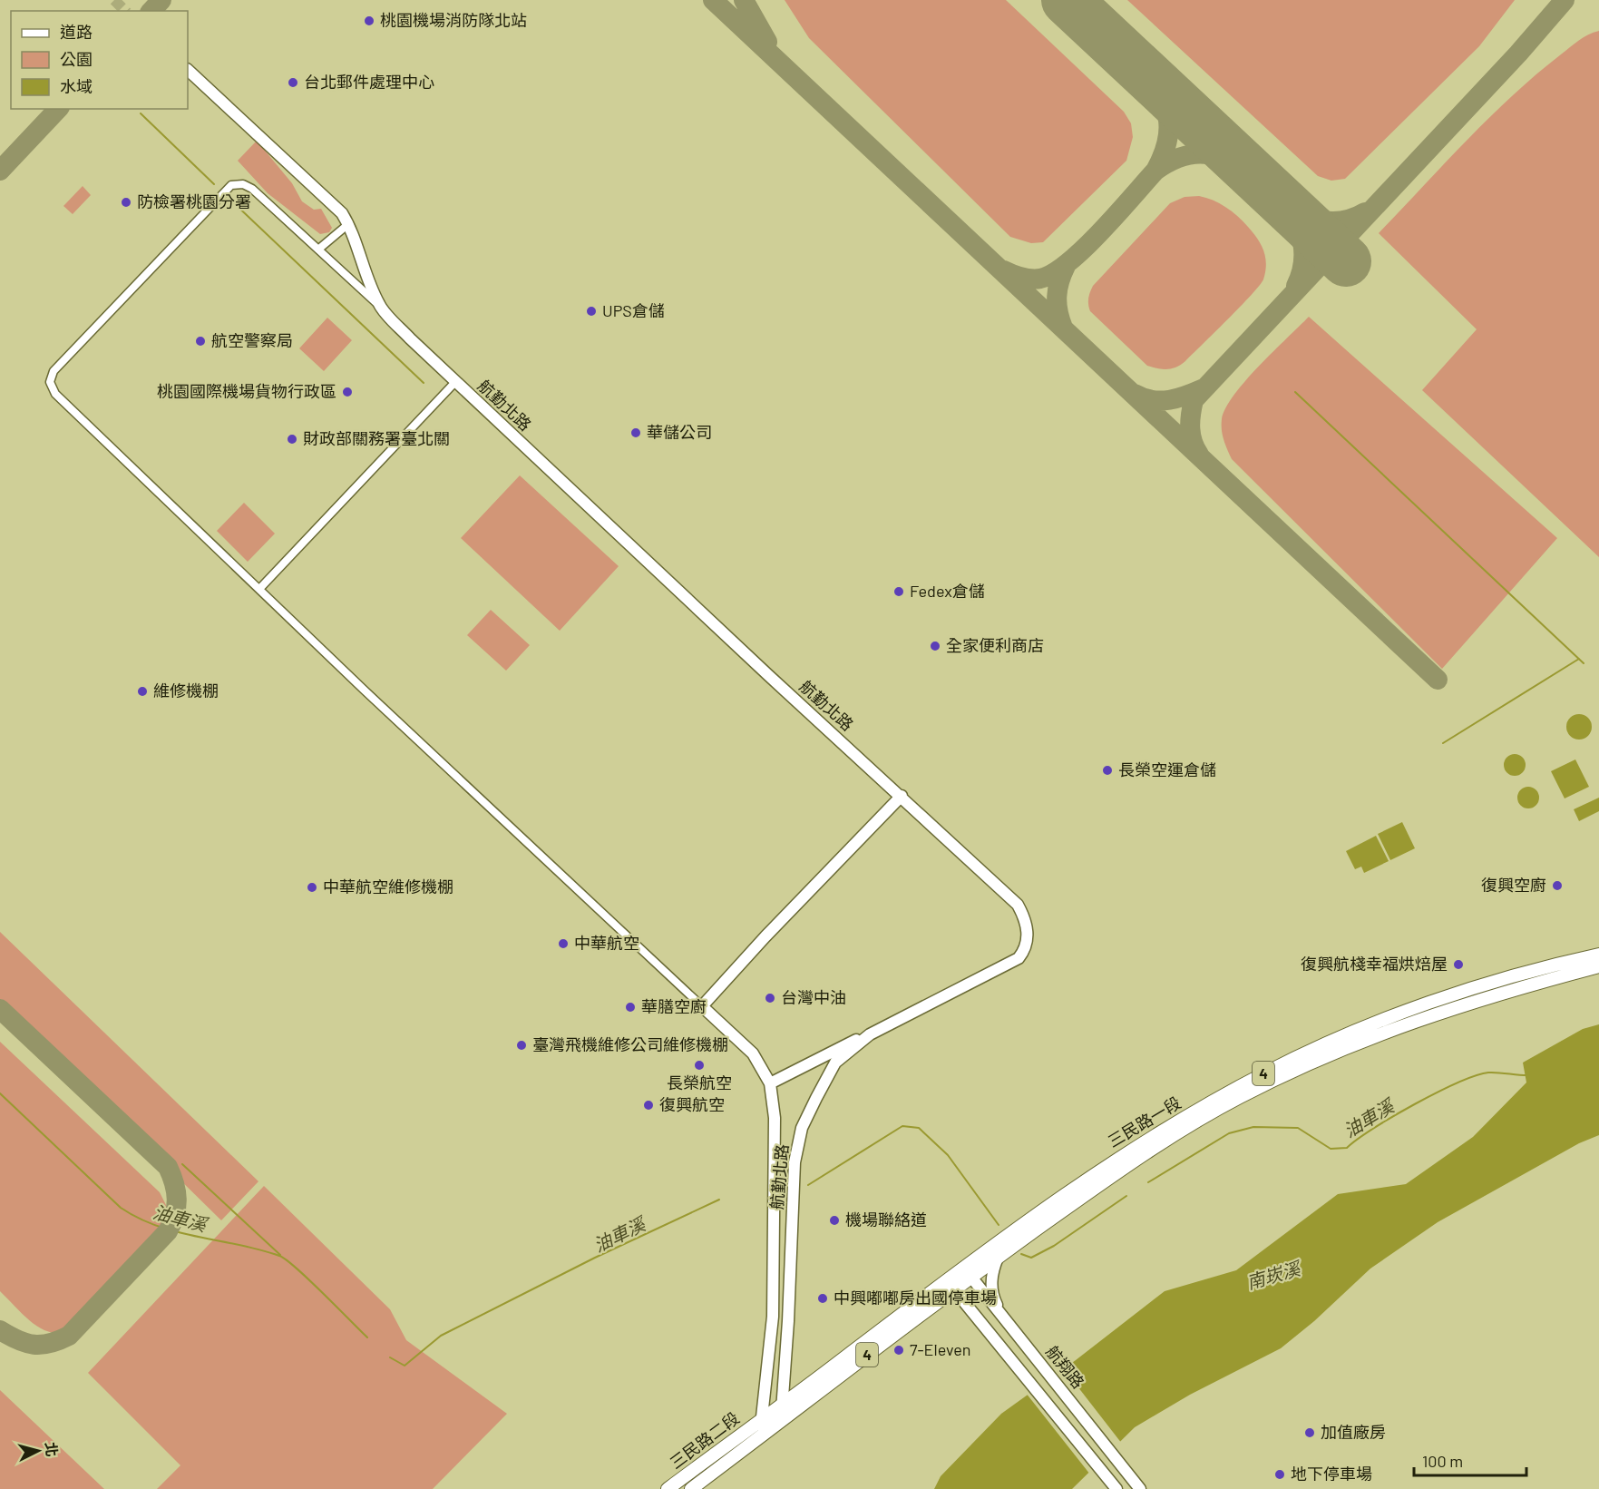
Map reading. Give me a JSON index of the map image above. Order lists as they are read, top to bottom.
{
  "streets": {
    "main road": ["4", "三民路一段", "三民路二段"],
    "street": ["航勤北路", "航翔路"]
  },
  "crossings": [
    ["航勤北路", "三民路一段"],
    ["航勤北路", "三民路二段"],
    ["三民路一段", "航翔路"],
    ["三民路一段", "三民路二段"]
  ],
  "water": ["油車溪", "南崁溪"],
  "places": [
    "桃園機場消防隊北站",
    "台北郵件處理中心",
    "防檢署桃園分署",
    "UPS倉儲",
    "航空警察局",
    "桃園國際機場貨物行政區",
    "華儲公司",
    "財政部關務署臺北關",
    "Fedex倉儲",
    "全家便利商店",
    "維修機棚",
    "長榮空運倉儲",
    "復興空廚",
    "中華航空維修機棚",
    "中華航空",
    "復興航棧幸福烘焙屋",
    "台灣中油",
    "華膳空廚",
    "臺灣飛機維修公司維修機棚",
    "長榮航空",
    "復興航空",
    "機場聯絡道",
    "中興嘟嘟房出國停車場",
    "7-Eleven",
    "加值廠房",
    "地下停車場"
  ],
  "legend": ["道路", "公園", "水域"],
  "scale_bar": "100 m",
  "north": "right"
}
